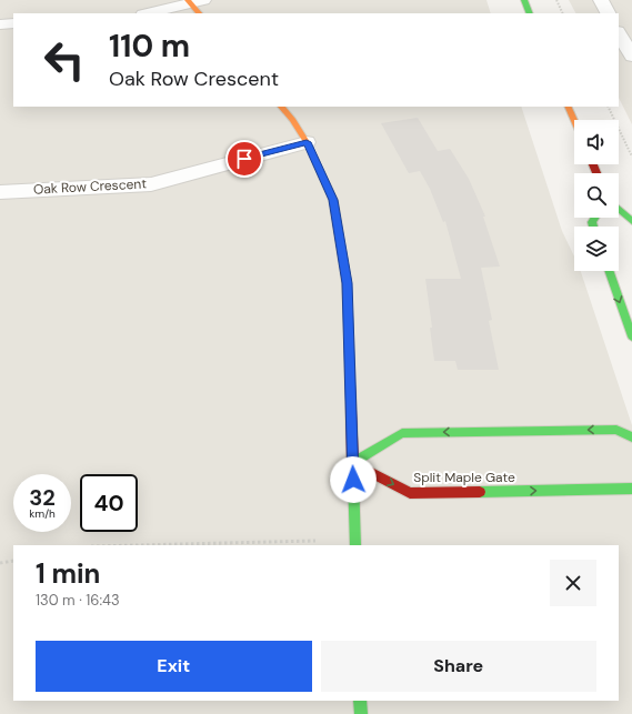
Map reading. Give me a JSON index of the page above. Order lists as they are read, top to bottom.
{
  "streets": {
    "street": ["Oak Row Crescent", "Split Maple Gate"]
  },
  "page": {
    "turn": ["110 m", "Oak Row Crescent"],
    "speed": "32 km/h",
    "limit": "40",
    "heading": ["1 min", "130 m · 16:43"],
    "buttons": ["Exit", "Share"]
  }
}
